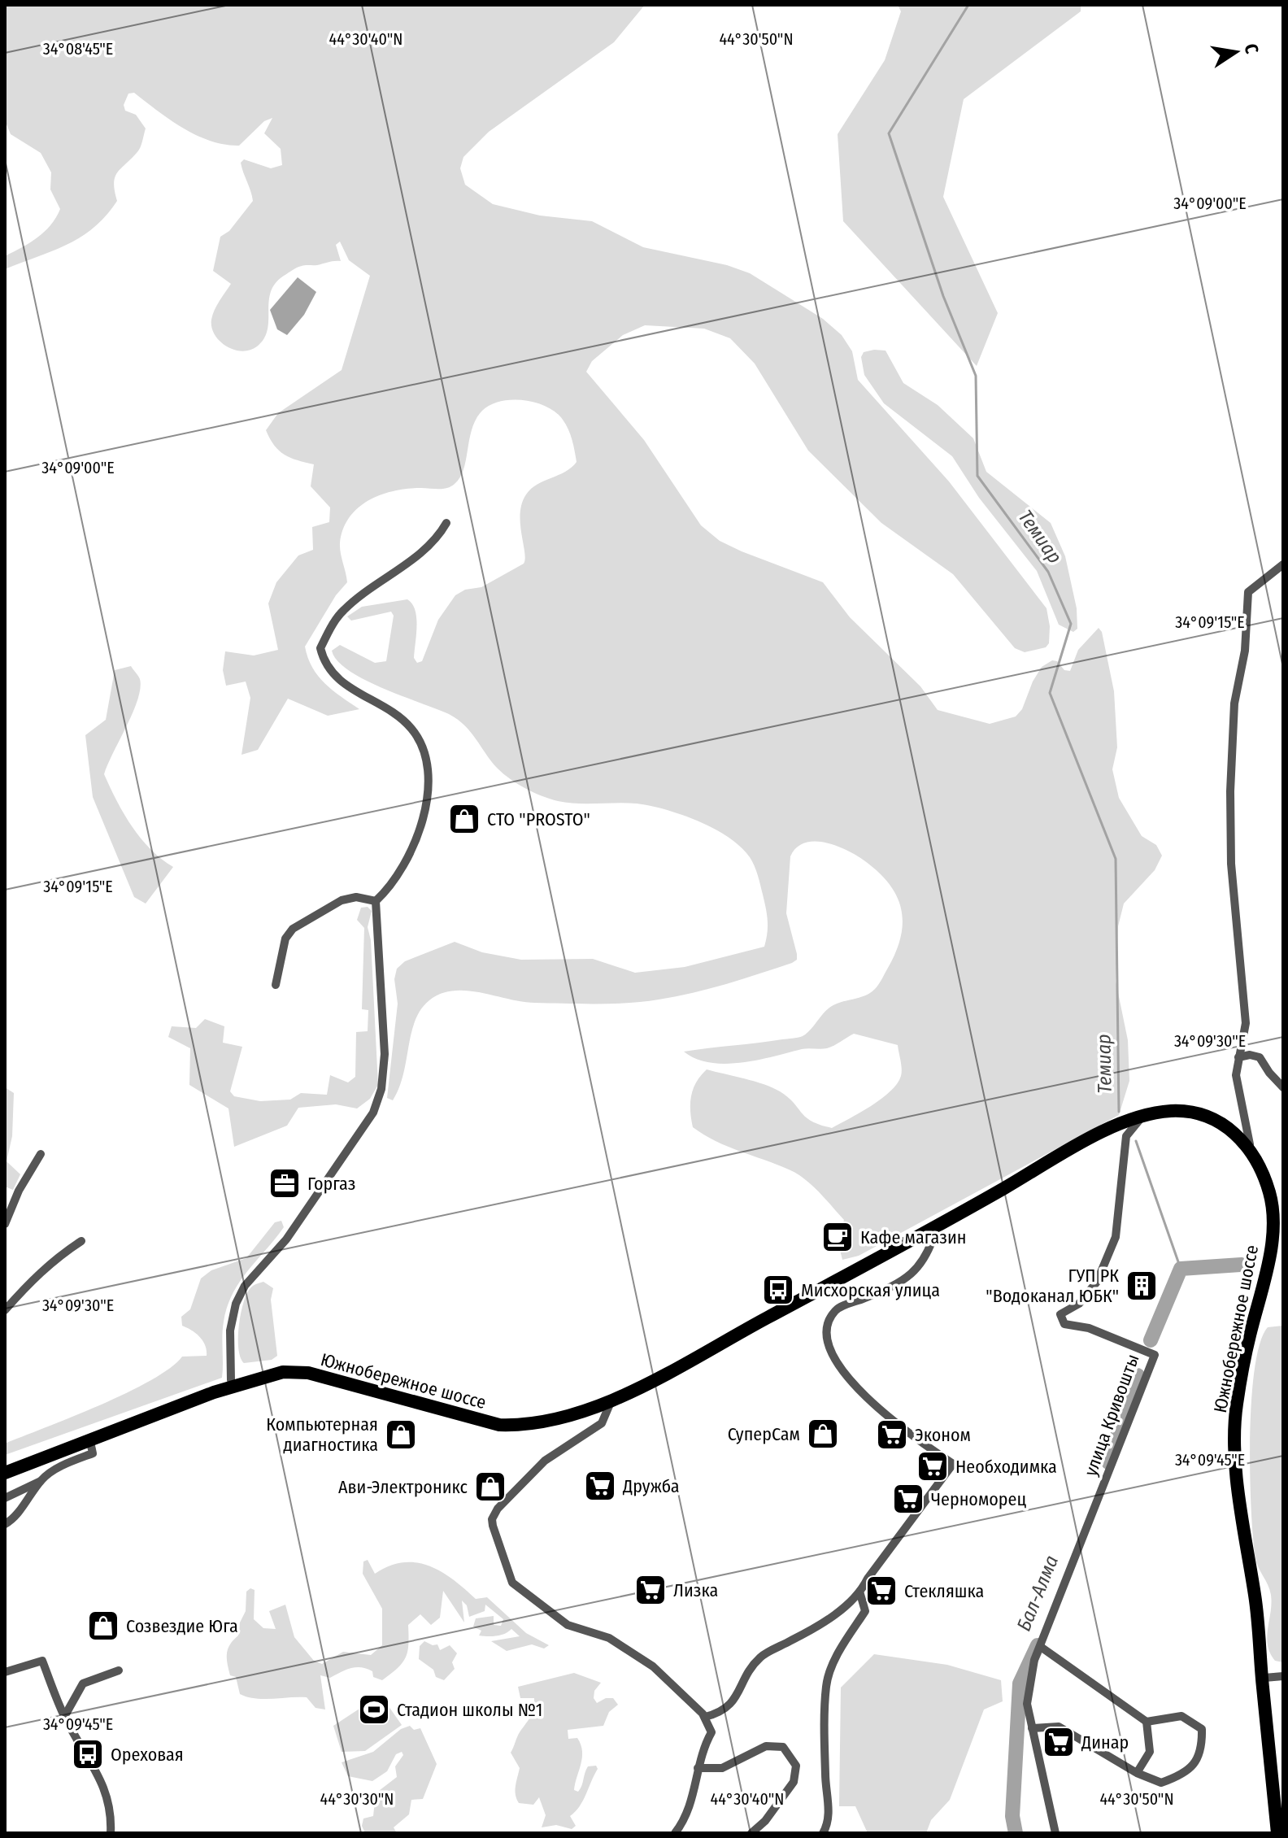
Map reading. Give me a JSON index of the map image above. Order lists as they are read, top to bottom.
{
  "streets": {
    "highway": ["Южнобережное шоссе"],
    "street": ["улица Кривошты"]
  },
  "crossings": [
    ["Южнобережное шоссе", "улица Кривошты"]
  ],
  "water": ["Темиар", "Бал-Алма"],
  "places": {
    "shop": [
      "СТО \"PROSTO\"",
      "СуперСам",
      "Компьютерная диагностика",
      "Ави-Электроникс",
      "Созвездие Юга"
    ],
    "office": ["Горгаз"],
    "cafe": ["Кафе магазин"],
    "building": ["ГУП РК \"Водоканал ЮБК\""],
    "bus stop": ["Мисхорская улица", "Ореховая"],
    "supermarket": [
      "Эконом",
      "Необходимка",
      "Дружба",
      "Черноморец",
      "Лизка",
      "Стекляшка",
      "Динар"
    ],
    "sports": ["Стадион школы №1"]
  },
  "north": "right",
  "coordinates": [
    "44°30'40\"N",
    "44°30'50\"N",
    "34°08'45\"E",
    "34°09'00\"E",
    "34°09'15\"E",
    "34°09'30\"E",
    "34°09'45\"E",
    "44°30'30\"N"
  ]
}
